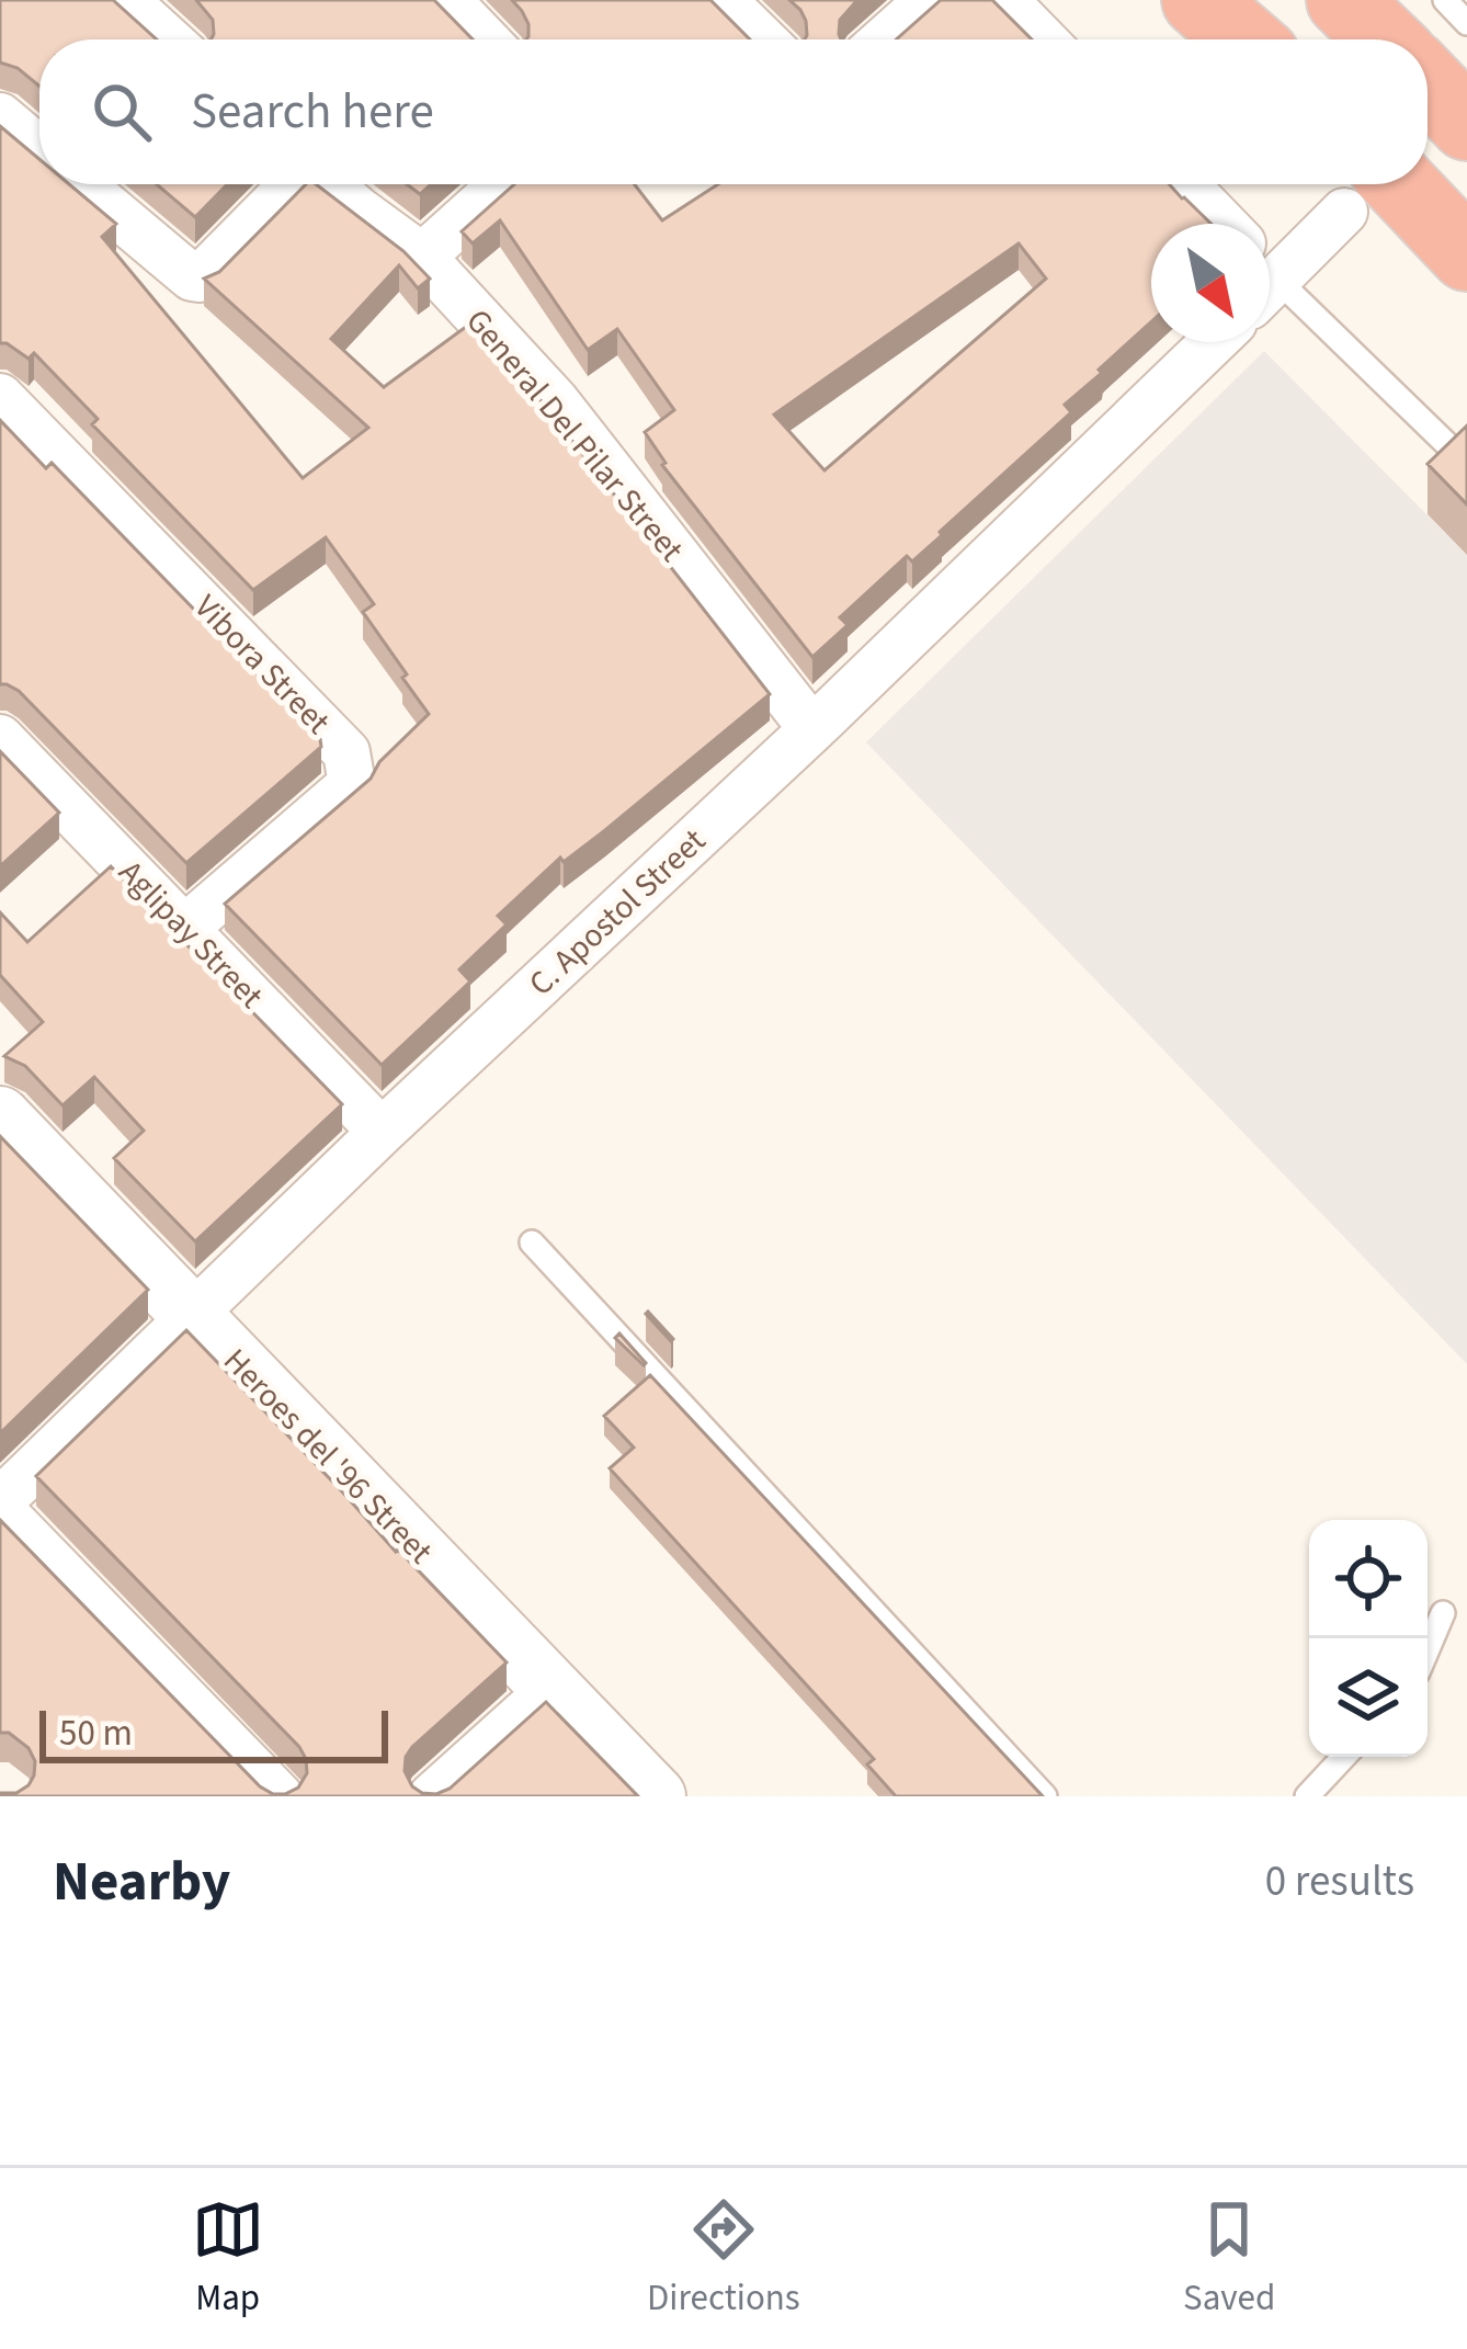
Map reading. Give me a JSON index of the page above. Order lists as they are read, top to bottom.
{
  "streets": {
    "street": [
      "General Del Pilar Street",
      "Vibora Street",
      "C. Apostol Street",
      "Aglipay Street",
      "Heroes del '96 Street"
    ]
  },
  "crossings": [
    ["General Del Pilar Street", "C. Apostol Street"],
    ["Vibora Street", "Aglipay Street"],
    ["C. Apostol Street", "Aglipay Street"],
    ["C. Apostol Street", "Heroes del '96 Street"]
  ],
  "scale_bar": "50 m",
  "north": "bottom right",
  "page": {
    "search": "Search here",
    "scale": "50 m",
    "heading": ["Nearby", "0 results"],
    "nav": ["Map", "Directions", "Saved"]
  }
}
